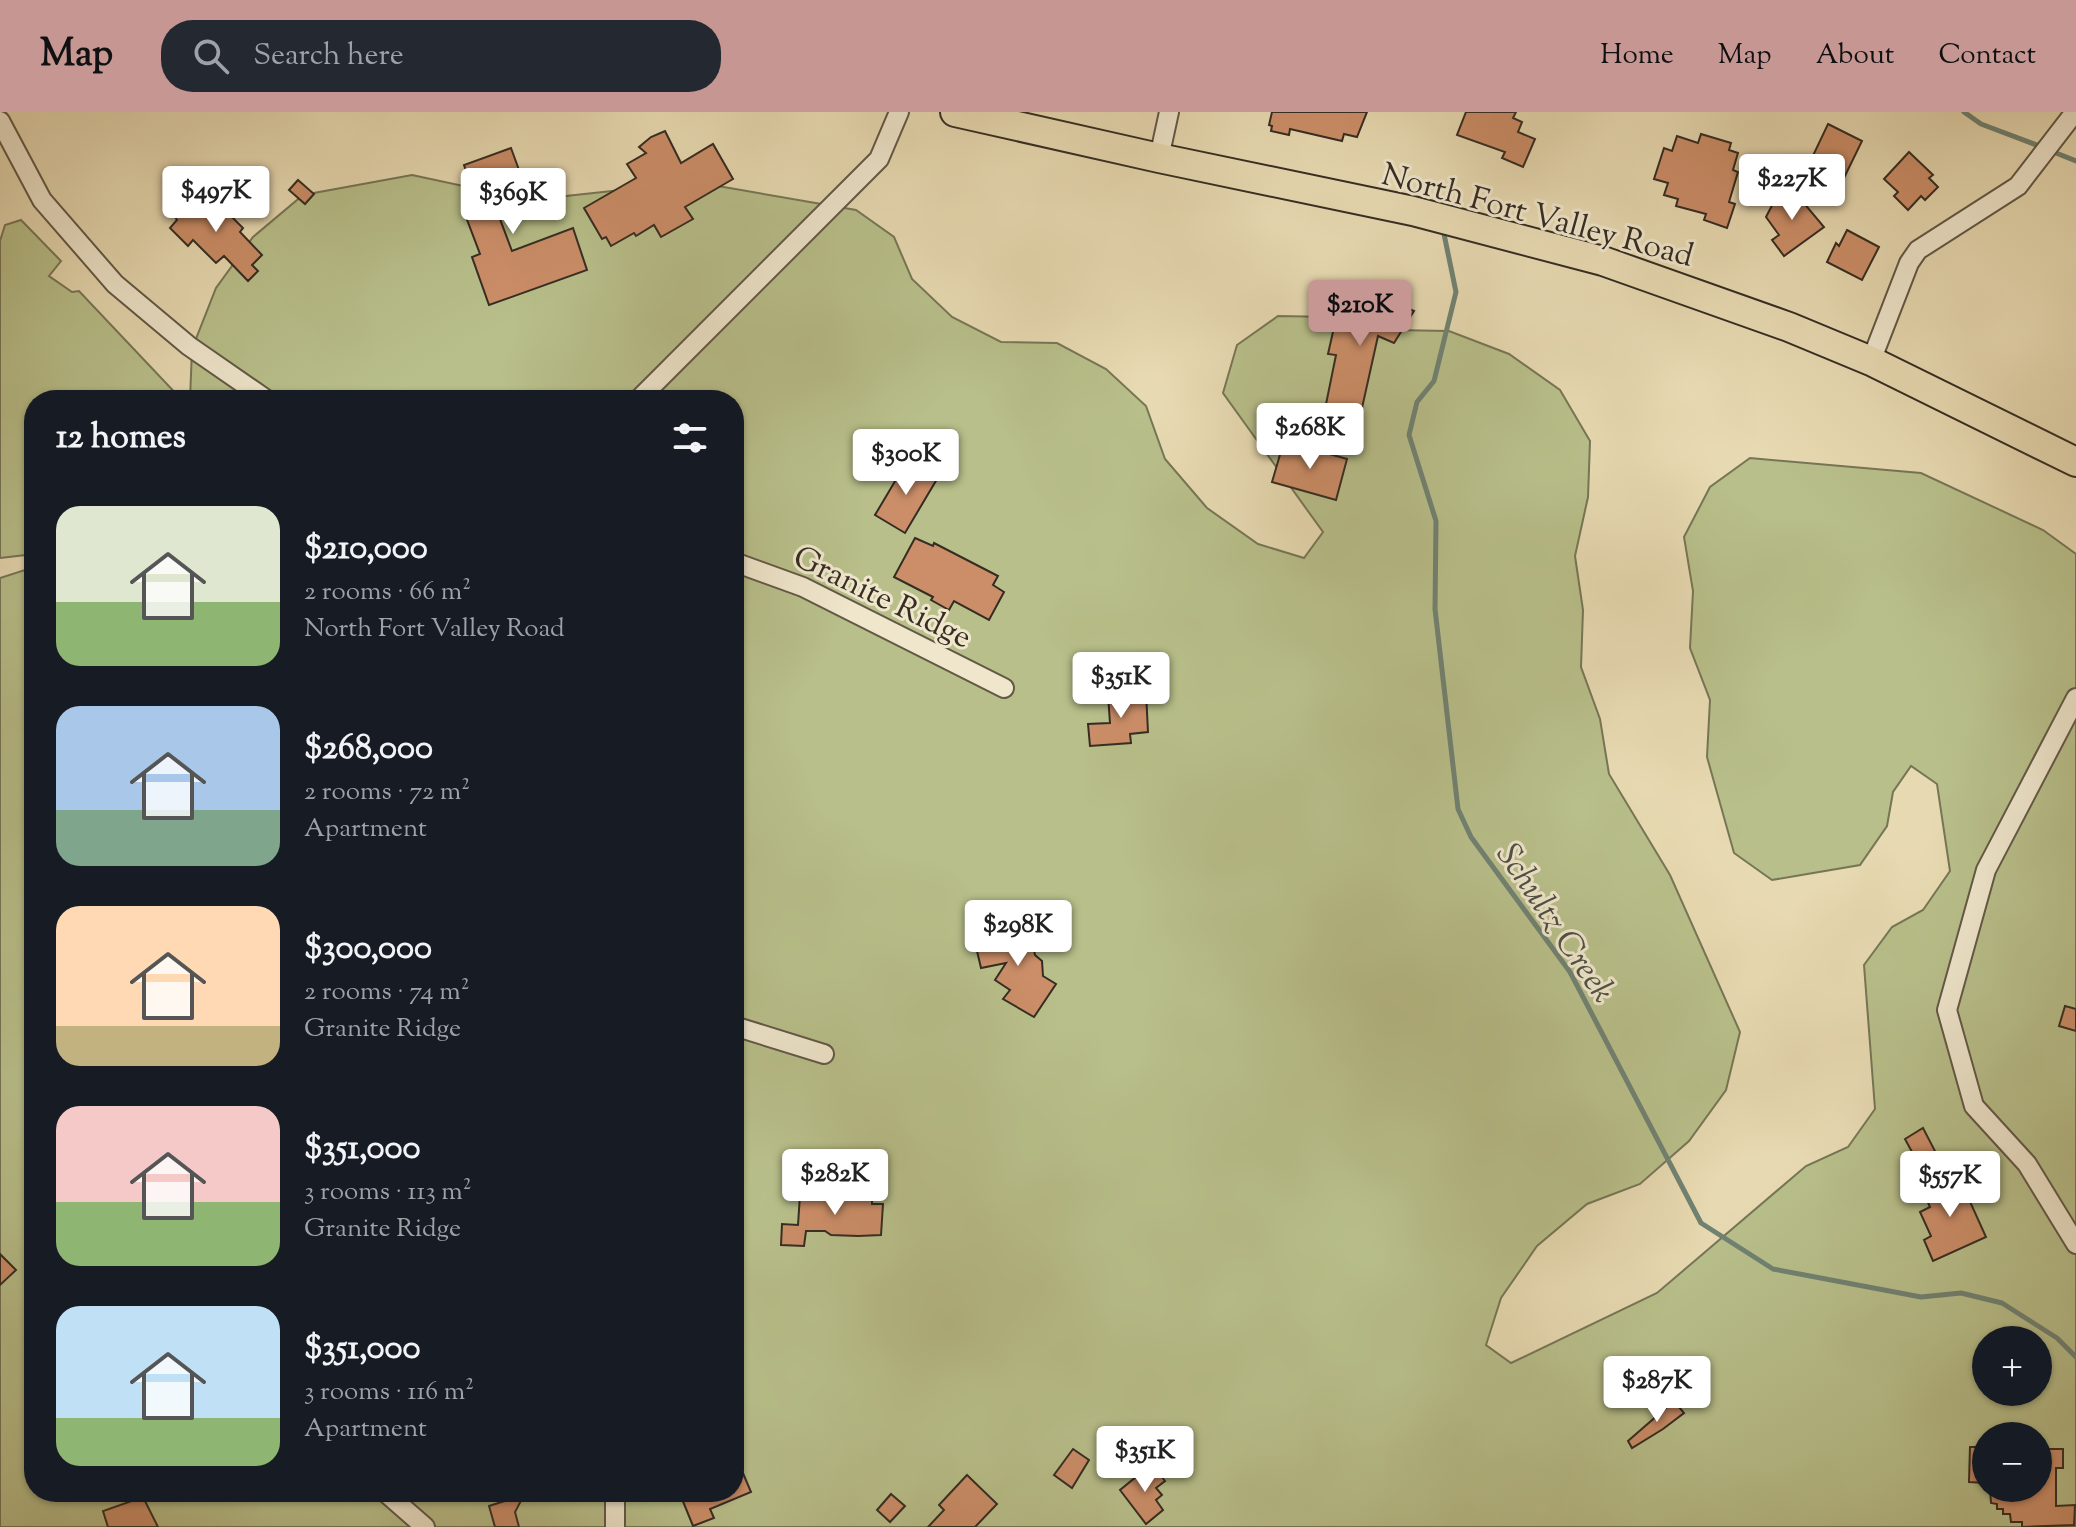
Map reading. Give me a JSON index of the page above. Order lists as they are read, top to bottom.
{
  "streets": {
    "main road": ["North Fort Valley Road"],
    "street": ["Granite Ridge"]
  },
  "water": ["Schultz Creek"],
  "page": {
    "header": "Map",
    "search": "Search here",
    "nav": [
      "Home",
      "Map",
      "About",
      "Contact"
    ],
    "price": [
      "$227K",
      "$497K",
      "$369K",
      "$210K",
      "$268K",
      "$300K",
      "$351K",
      "$298K",
      "$282K",
      "$557K",
      "$287K",
      "$351K"
    ],
    "heading": "12 homes",
    "list": [
      {
        "name": "$210,000",
        "note": "2 rooms · 66 m² · North Fort Valley Road"
      },
      {
        "name": "$268,000",
        "note": "2 rooms · 72 m² · Apartment"
      },
      {
        "name": "$300,000",
        "note": "2 rooms · 74 m² · Granite Ridge"
      },
      {
        "name": "$351,000",
        "note": "3 rooms · 113 m² · Granite Ridge"
      },
      {
        "name": "$351,000",
        "note": "3 rooms · 116 m² · Apartment"
      }
    ],
    "map_buttons": ["+", "−"]
  }
}
